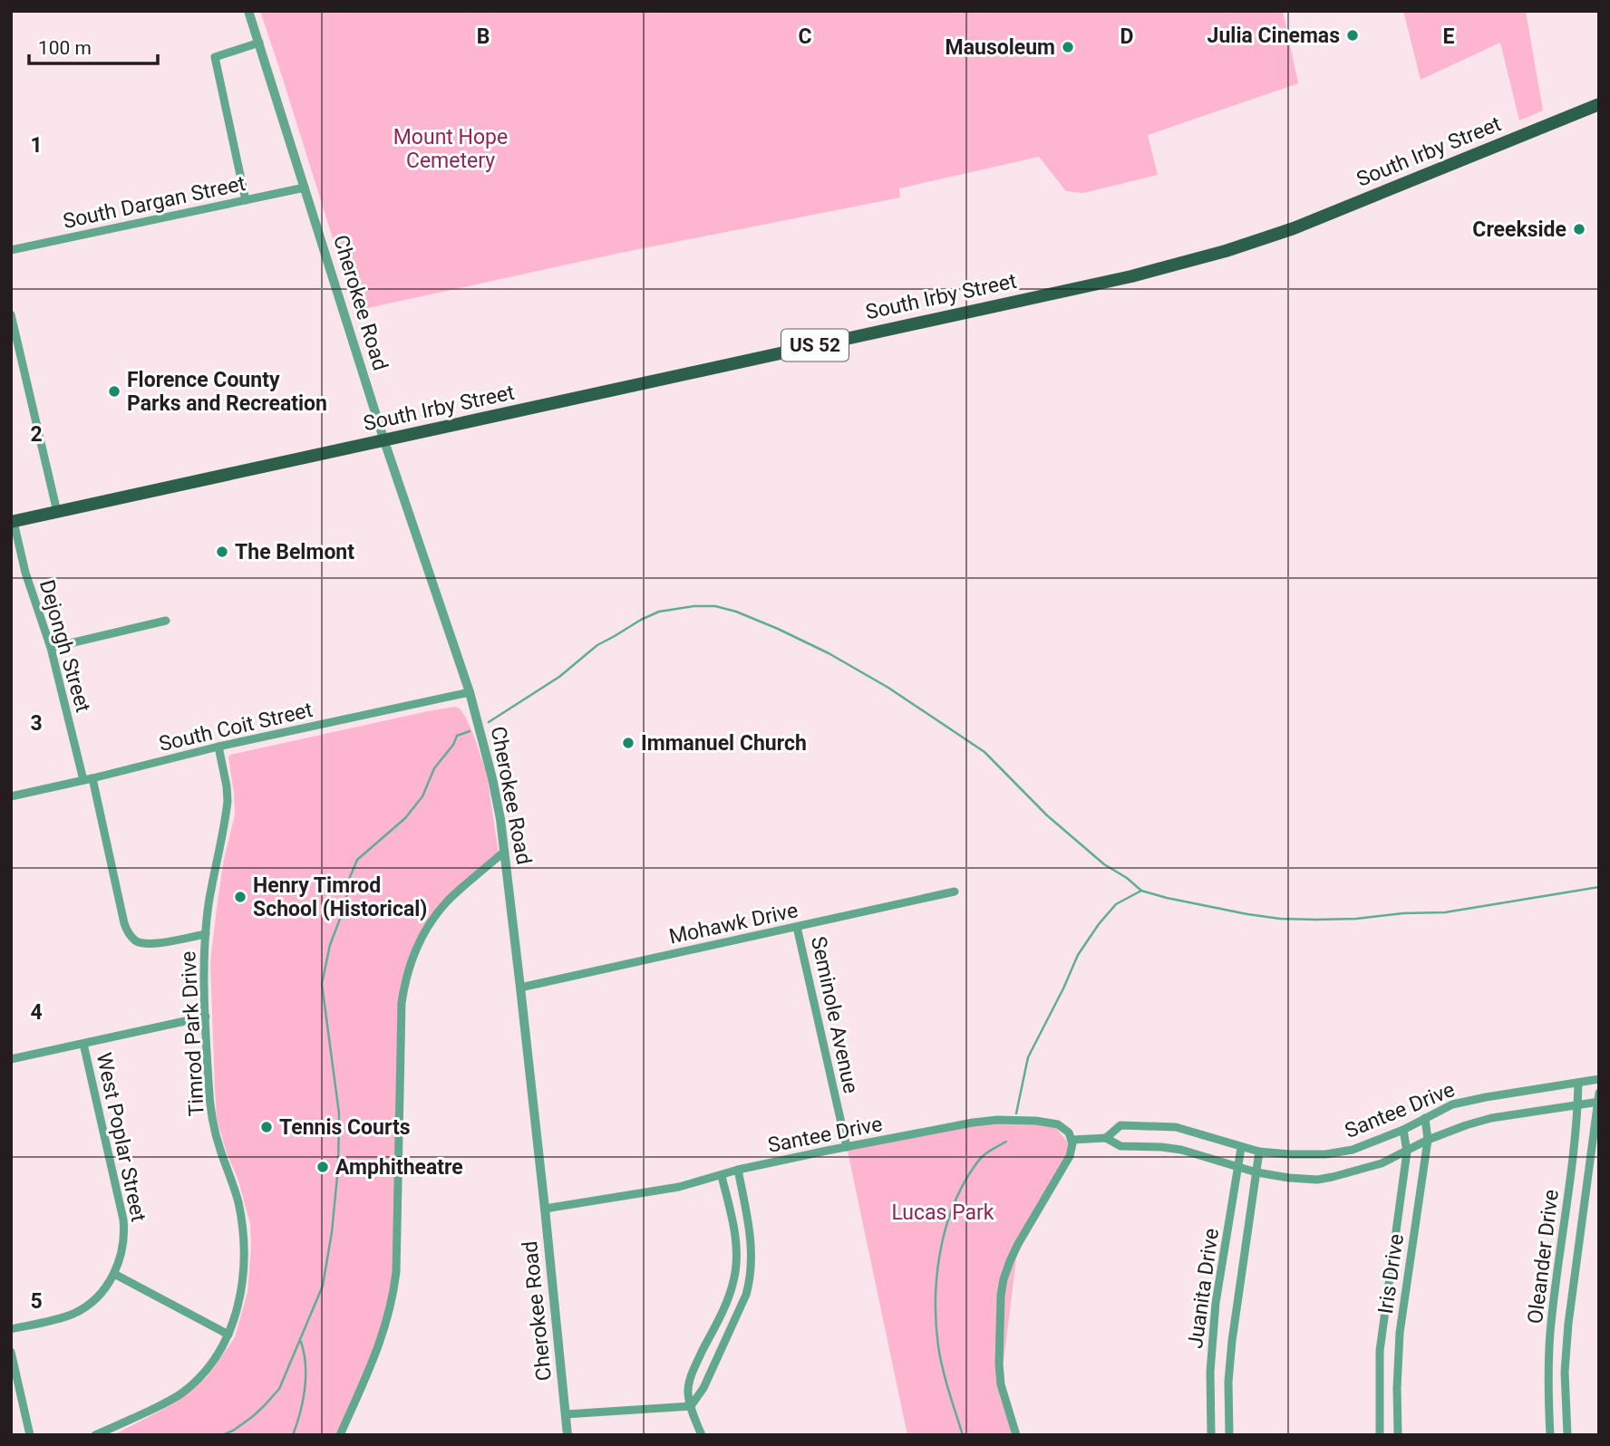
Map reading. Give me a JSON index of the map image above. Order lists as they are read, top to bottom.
{
  "streets": {
    "main road": ["South Irby Street", "US 52"],
    "street": [
      "South Dargan Street",
      "Cherokee Road",
      "Dejongh Street",
      "South Coit Street",
      "Mohawk Drive",
      "Seminole Avenue",
      "Timrod Park Drive",
      "Santee Drive",
      "West Poplar Street",
      "Oleander Drive",
      "Iris Drive",
      "Juanita Drive"
    ]
  },
  "crossings": [
    ["South Irby Street", "Cherokee Road"],
    ["South Irby Street", "Dejongh Street"],
    ["South Dargan Street", "Cherokee Road"],
    ["Cherokee Road", "South Coit Street"],
    ["Cherokee Road", "Mohawk Drive"],
    ["Cherokee Road", "Santee Drive"],
    ["Dejongh Street", "South Coit Street"],
    ["South Coit Street", "Timrod Park Drive"],
    ["Mohawk Drive", "Seminole Avenue"],
    ["Seminole Avenue", "Santee Drive"],
    ["Santee Drive", "Oleander Drive"],
    ["Santee Drive", "Iris Drive"],
    ["Santee Drive", "Juanita Drive"]
  ],
  "parks": ["Mount Hope Cemetery", "Lucas Park"],
  "places": [
    "Julia Cinemas",
    "Mausoleum",
    "Creekside",
    "Florence County Parks and Recreation",
    "The Belmont",
    "Immanuel Church",
    "Henry Timrod School (Historical)",
    "Tennis Courts",
    "Amphitheatre"
  ],
  "scale_bar": "100 m",
  "grid": {
    "columns": [
      "B",
      "C",
      "D",
      "E"
    ],
    "rows": [
      "1",
      "2",
      "3",
      "4",
      "5"
    ]
  }
}
